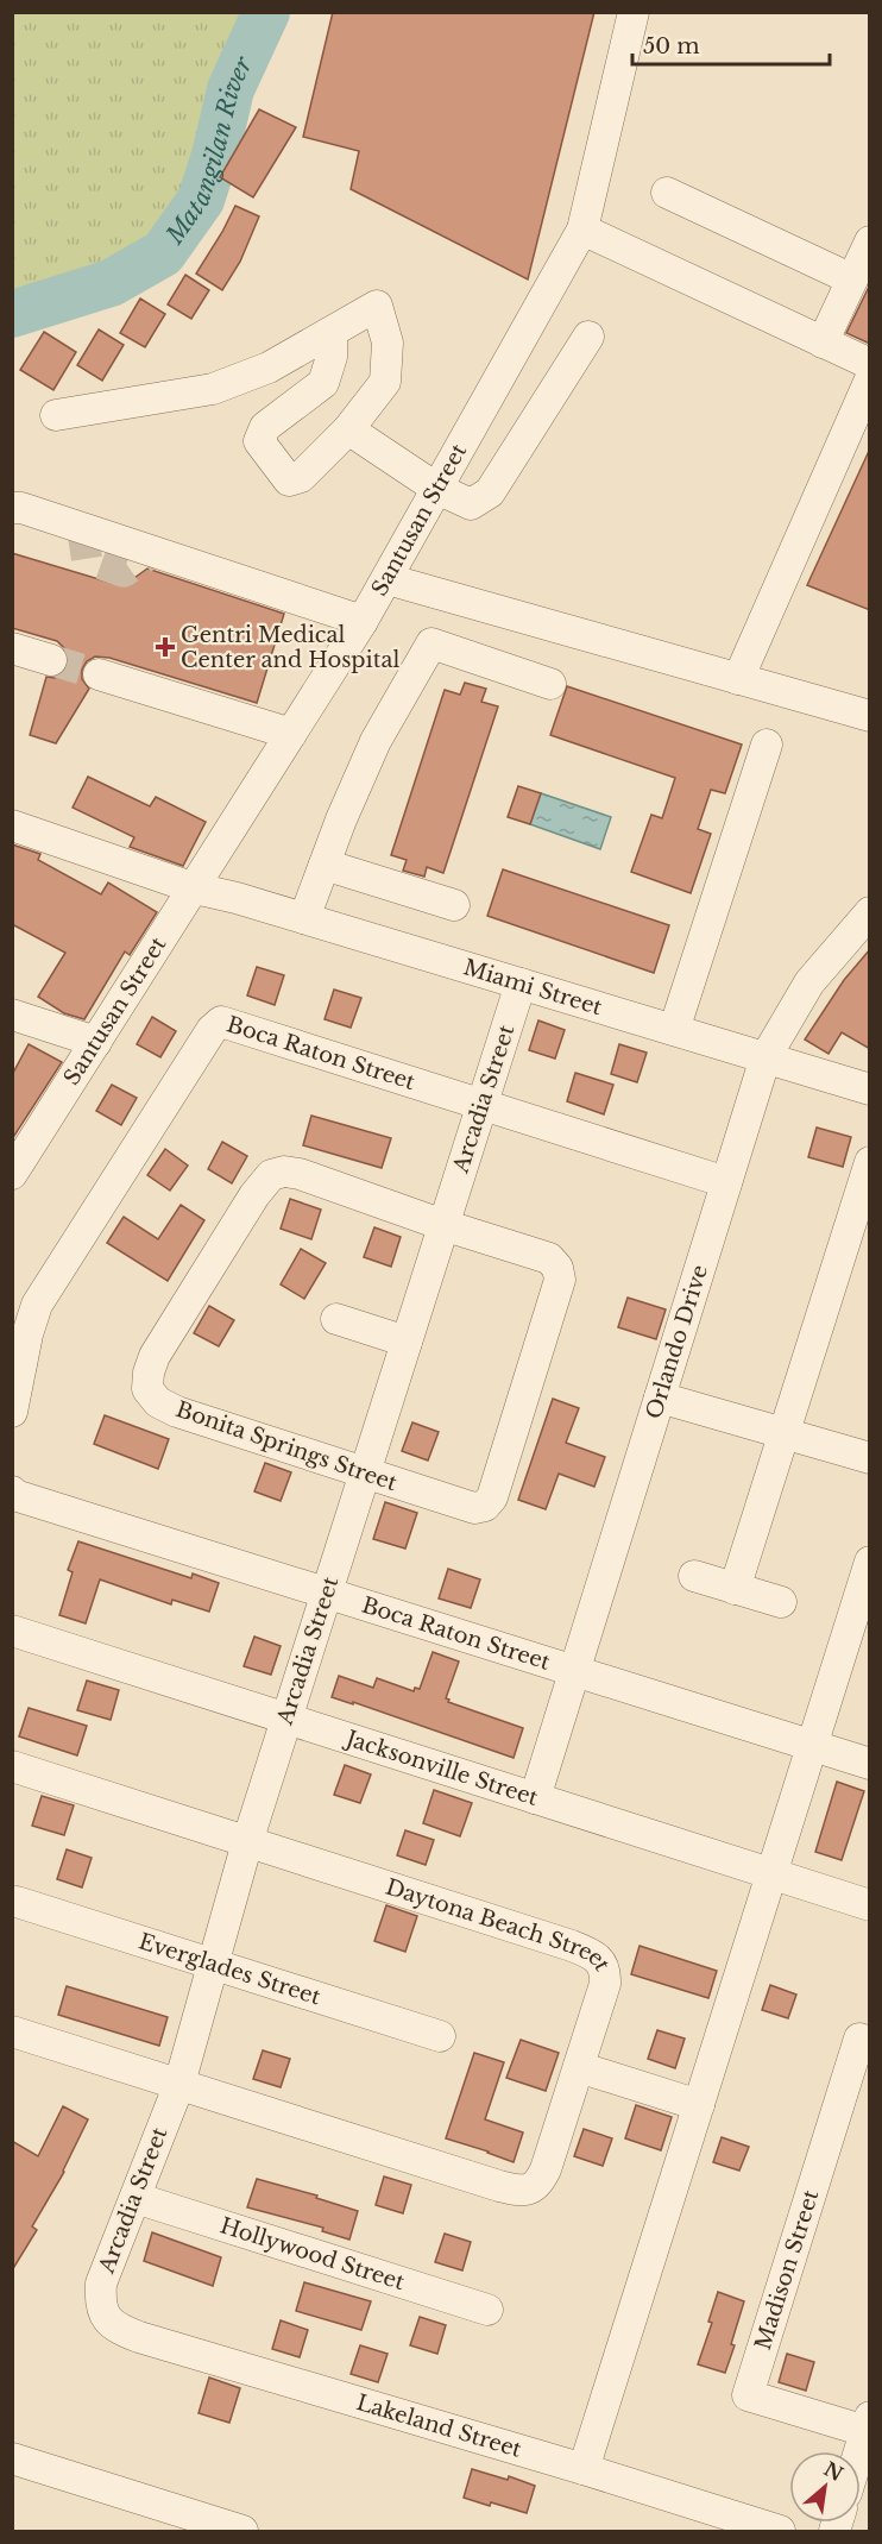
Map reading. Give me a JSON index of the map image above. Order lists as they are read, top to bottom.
{
  "streets": {
    "street": [
      "Santusan Street",
      "Miami Street",
      "Boca Raton Street",
      "Arcadia Street",
      "Orlando Drive",
      "Bonita Springs Street",
      "Jacksonville Street",
      "Daytona Beach Street",
      "Everglades Street",
      "Hollywood Street",
      "Madison Street",
      "Lakeland Street"
    ]
  },
  "crossings": [
    ["Santusan Street", "Miami Street"],
    ["Miami Street", "Arcadia Street"],
    ["Miami Street", "Orlando Drive"],
    ["Boca Raton Street", "Arcadia Street"],
    ["Boca Raton Street", "Orlando Drive"],
    ["Arcadia Street", "Bonita Springs Street"],
    ["Arcadia Street", "Jacksonville Street"],
    ["Arcadia Street", "Daytona Beach Street"],
    ["Arcadia Street", "Everglades Street"],
    ["Arcadia Street", "Hollywood Street"],
    ["Arcadia Street", "Lakeland Street"],
    ["Orlando Drive", "Jacksonville Street"]
  ],
  "water": ["Matangilan River"],
  "places": {
    "health": ["Gentri Medical Center and Hospital"]
  },
  "scale_bar": "50 m",
  "north": "top right"
}
